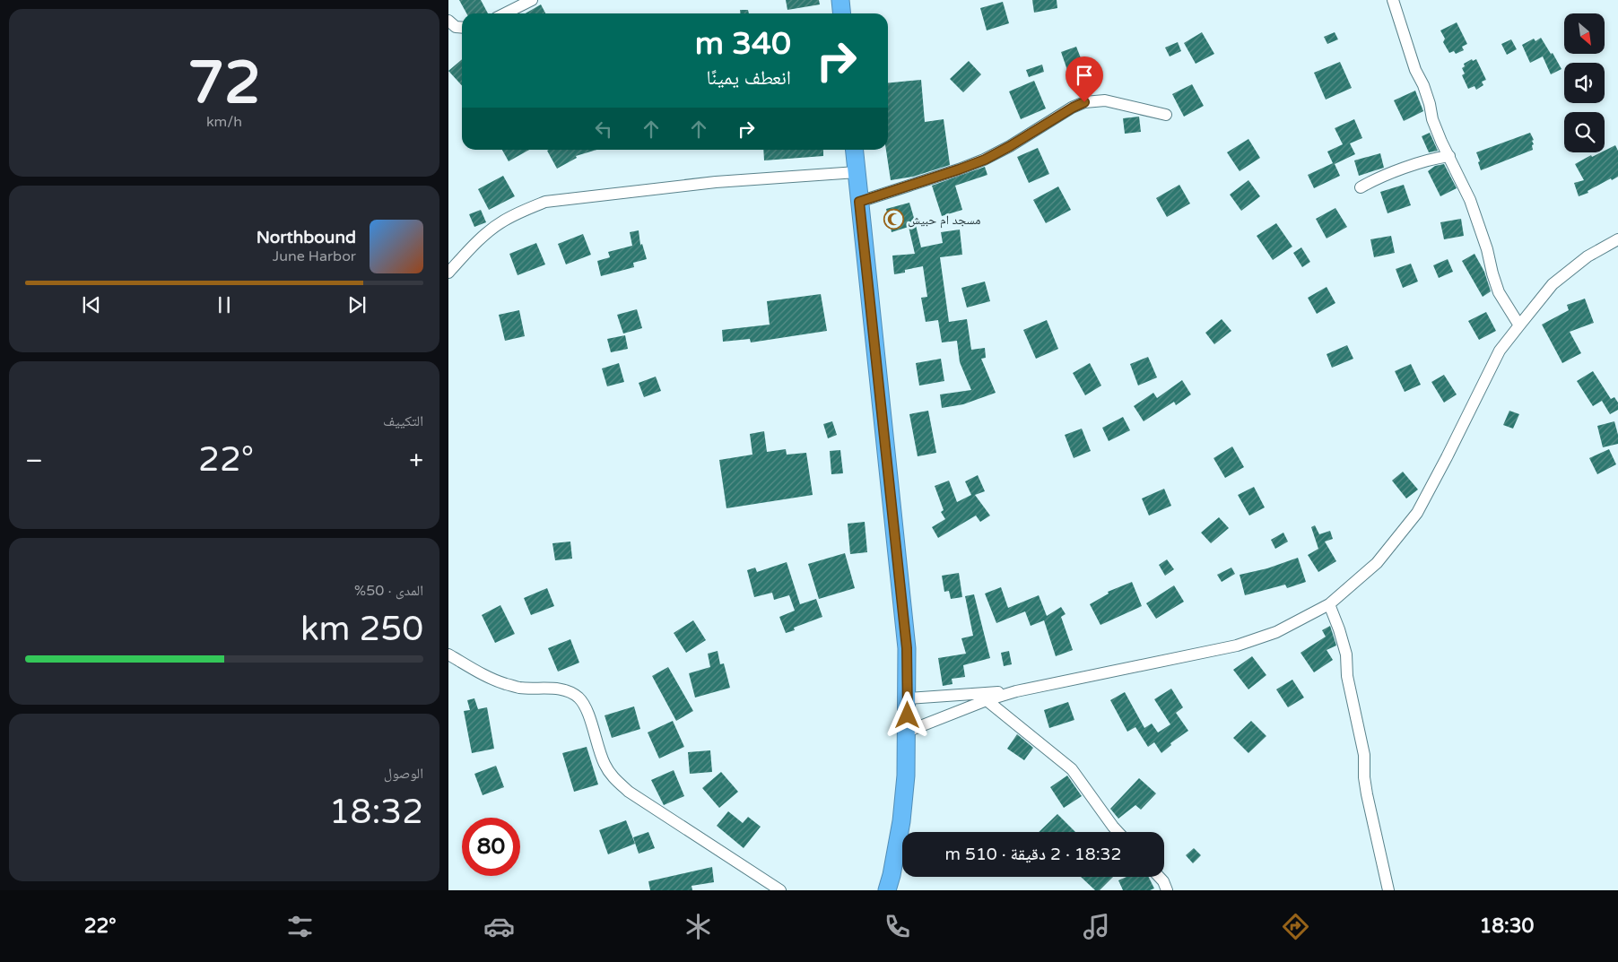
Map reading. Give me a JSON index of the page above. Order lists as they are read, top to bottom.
{
  "places": {
    "mosque": ["مسجد ام حبيش"]
  },
  "north": "bottom right",
  "page": {
    "tile": [
      ["72", "km/h"],
      "التكييف",
      ["المدى · 50%", "250 km"],
      ["الوصول", "18:32"]
    ],
    "turn": ["340 m", "انعطف يمينًا"],
    "song": ["Northbound", "June Harbor"],
    "heat": ["−", "22°", "+"],
    "limit": "80",
    "trip": "18:32 · 2 دقيقة · 510 m",
    "tabs": ["18:30", "22°"]
  }
}
